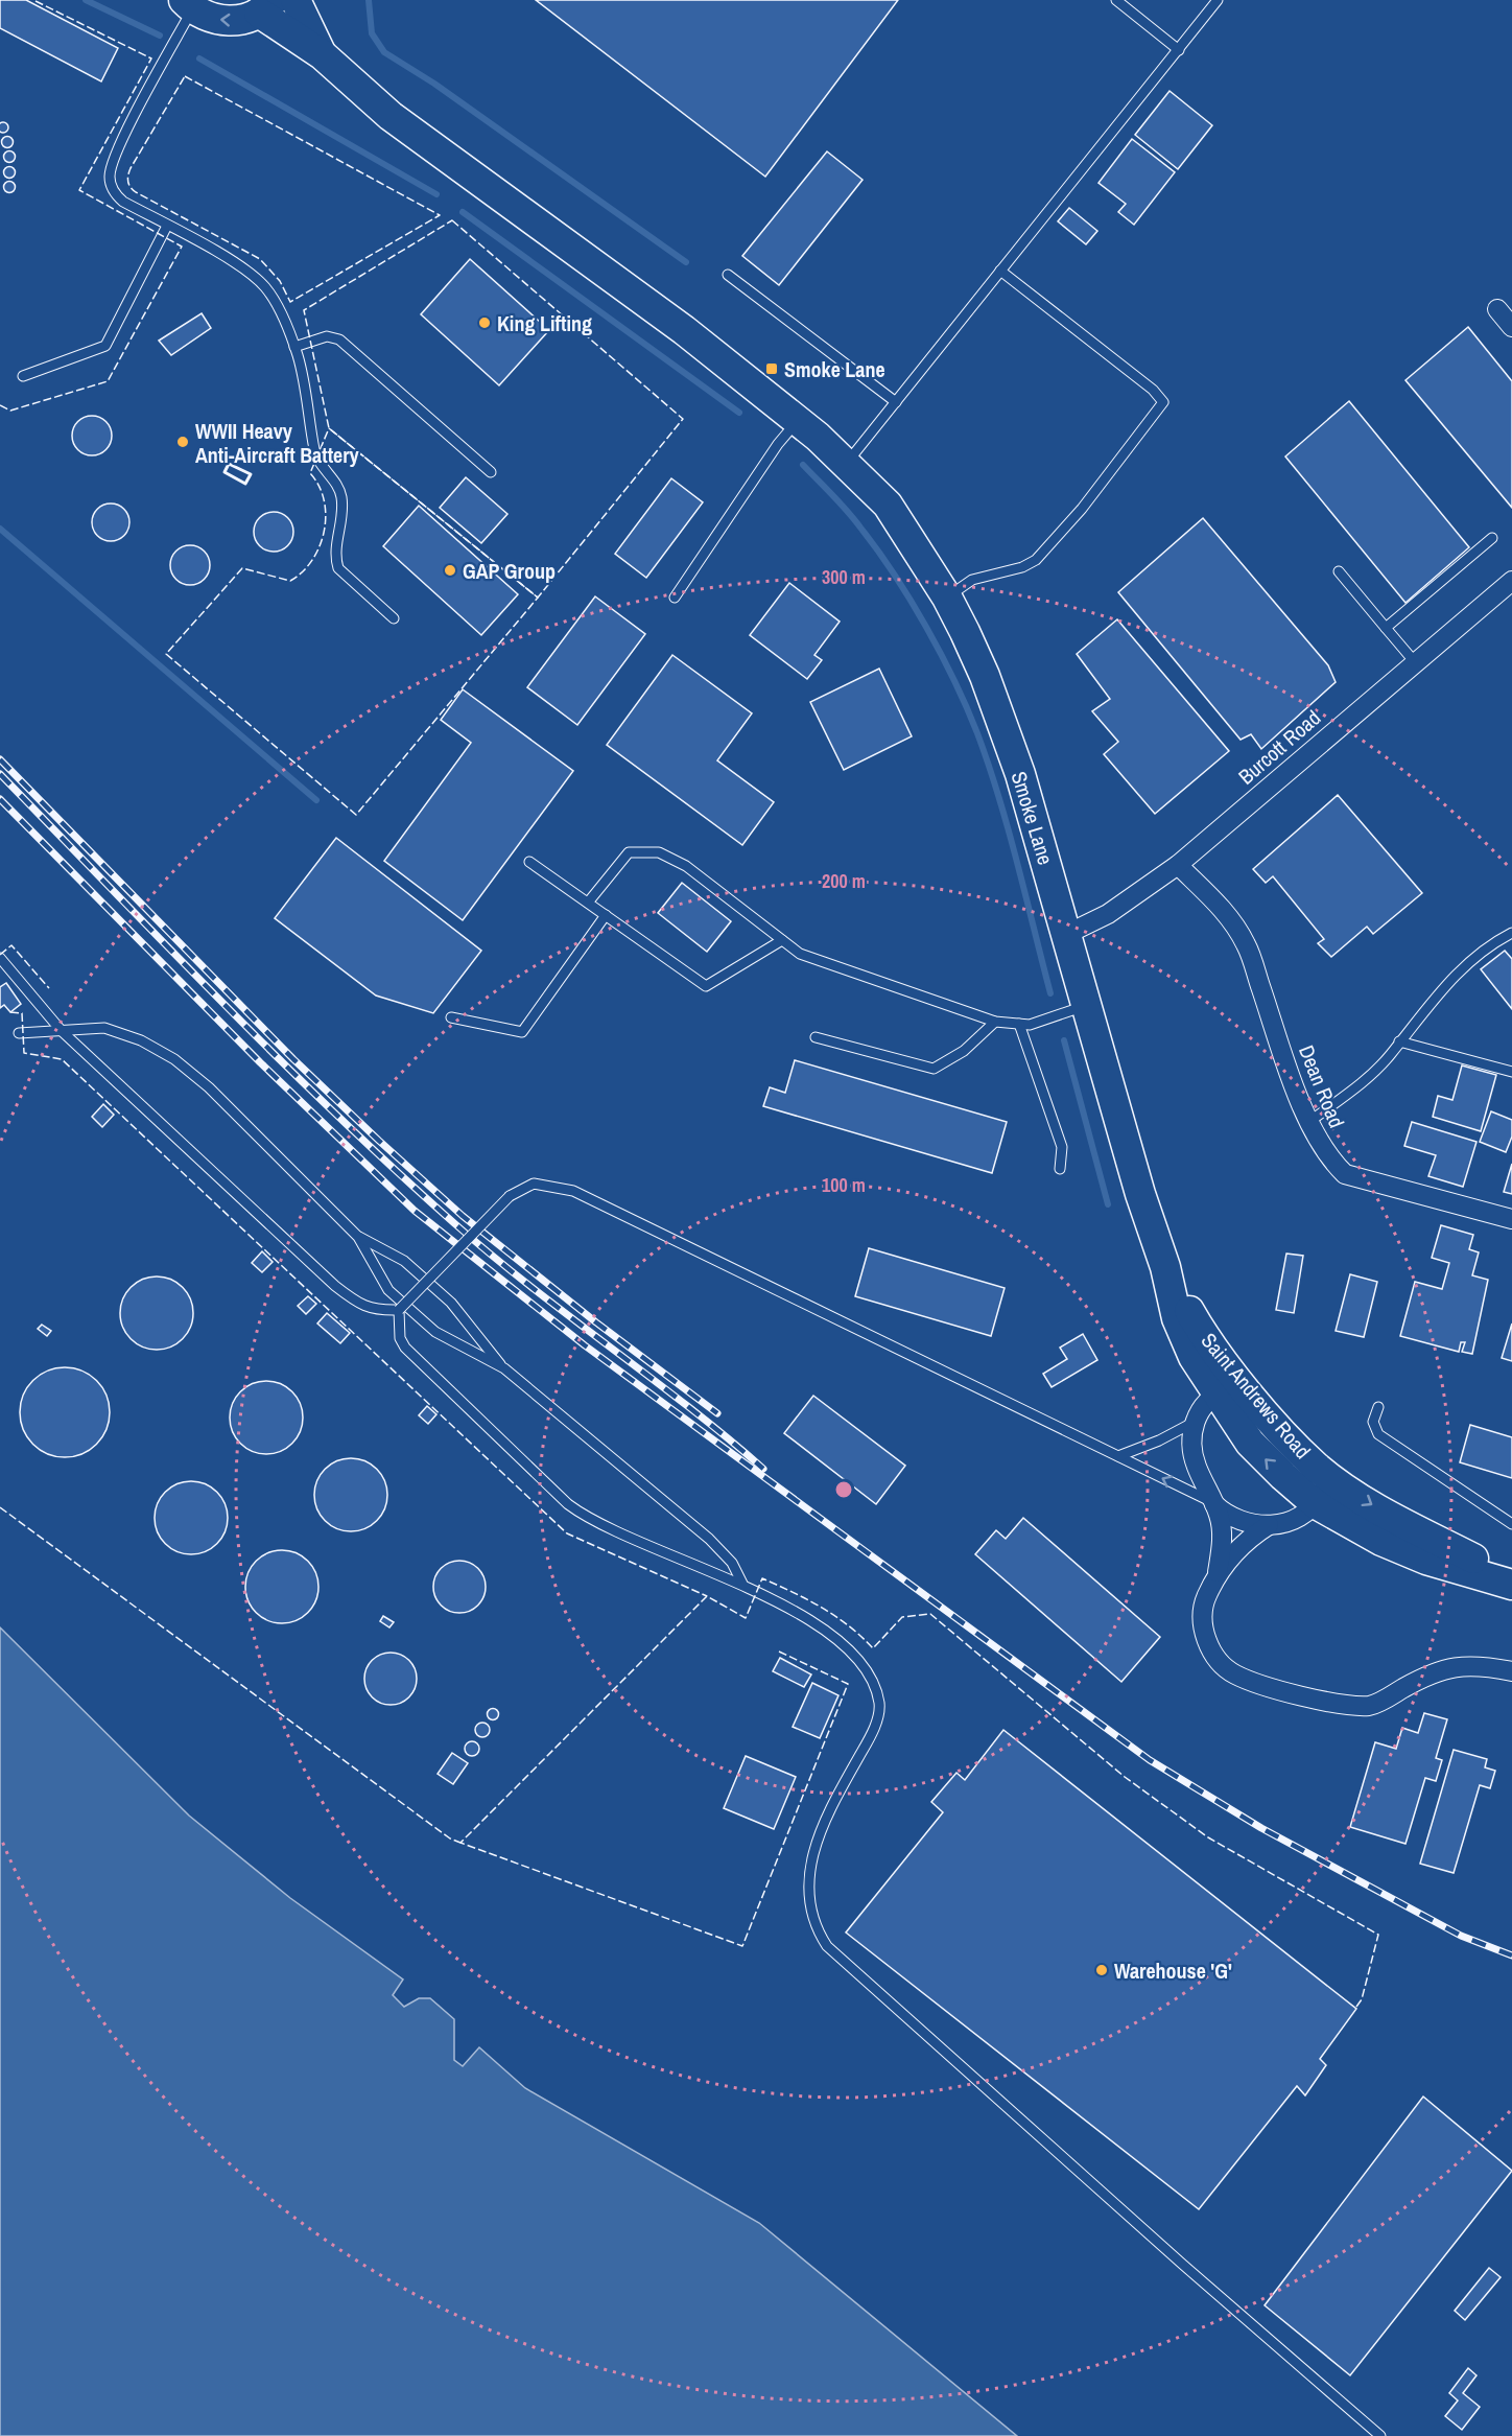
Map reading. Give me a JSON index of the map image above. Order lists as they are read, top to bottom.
{
  "streets": {
    "highway": ["Smoke Lane", "Saint Andrews Road"],
    "street": ["Burcott Road", "Dean Road"]
  },
  "crossings": [
    ["Burcott Road", "Smoke Lane"],
    ["Burcott Road", "Dean Road"],
    ["Smoke Lane", "Saint Andrews Road"]
  ],
  "places": {
    "other": [
      "King Lifting",
      "WWII Heavy Anti-Aircraft Battery",
      "GAP Group",
      "Warehouse 'G'"
    ],
    "transit": ["Smoke Lane"]
  },
  "rings": ["300 m", "200 m", "100 m"]
}
